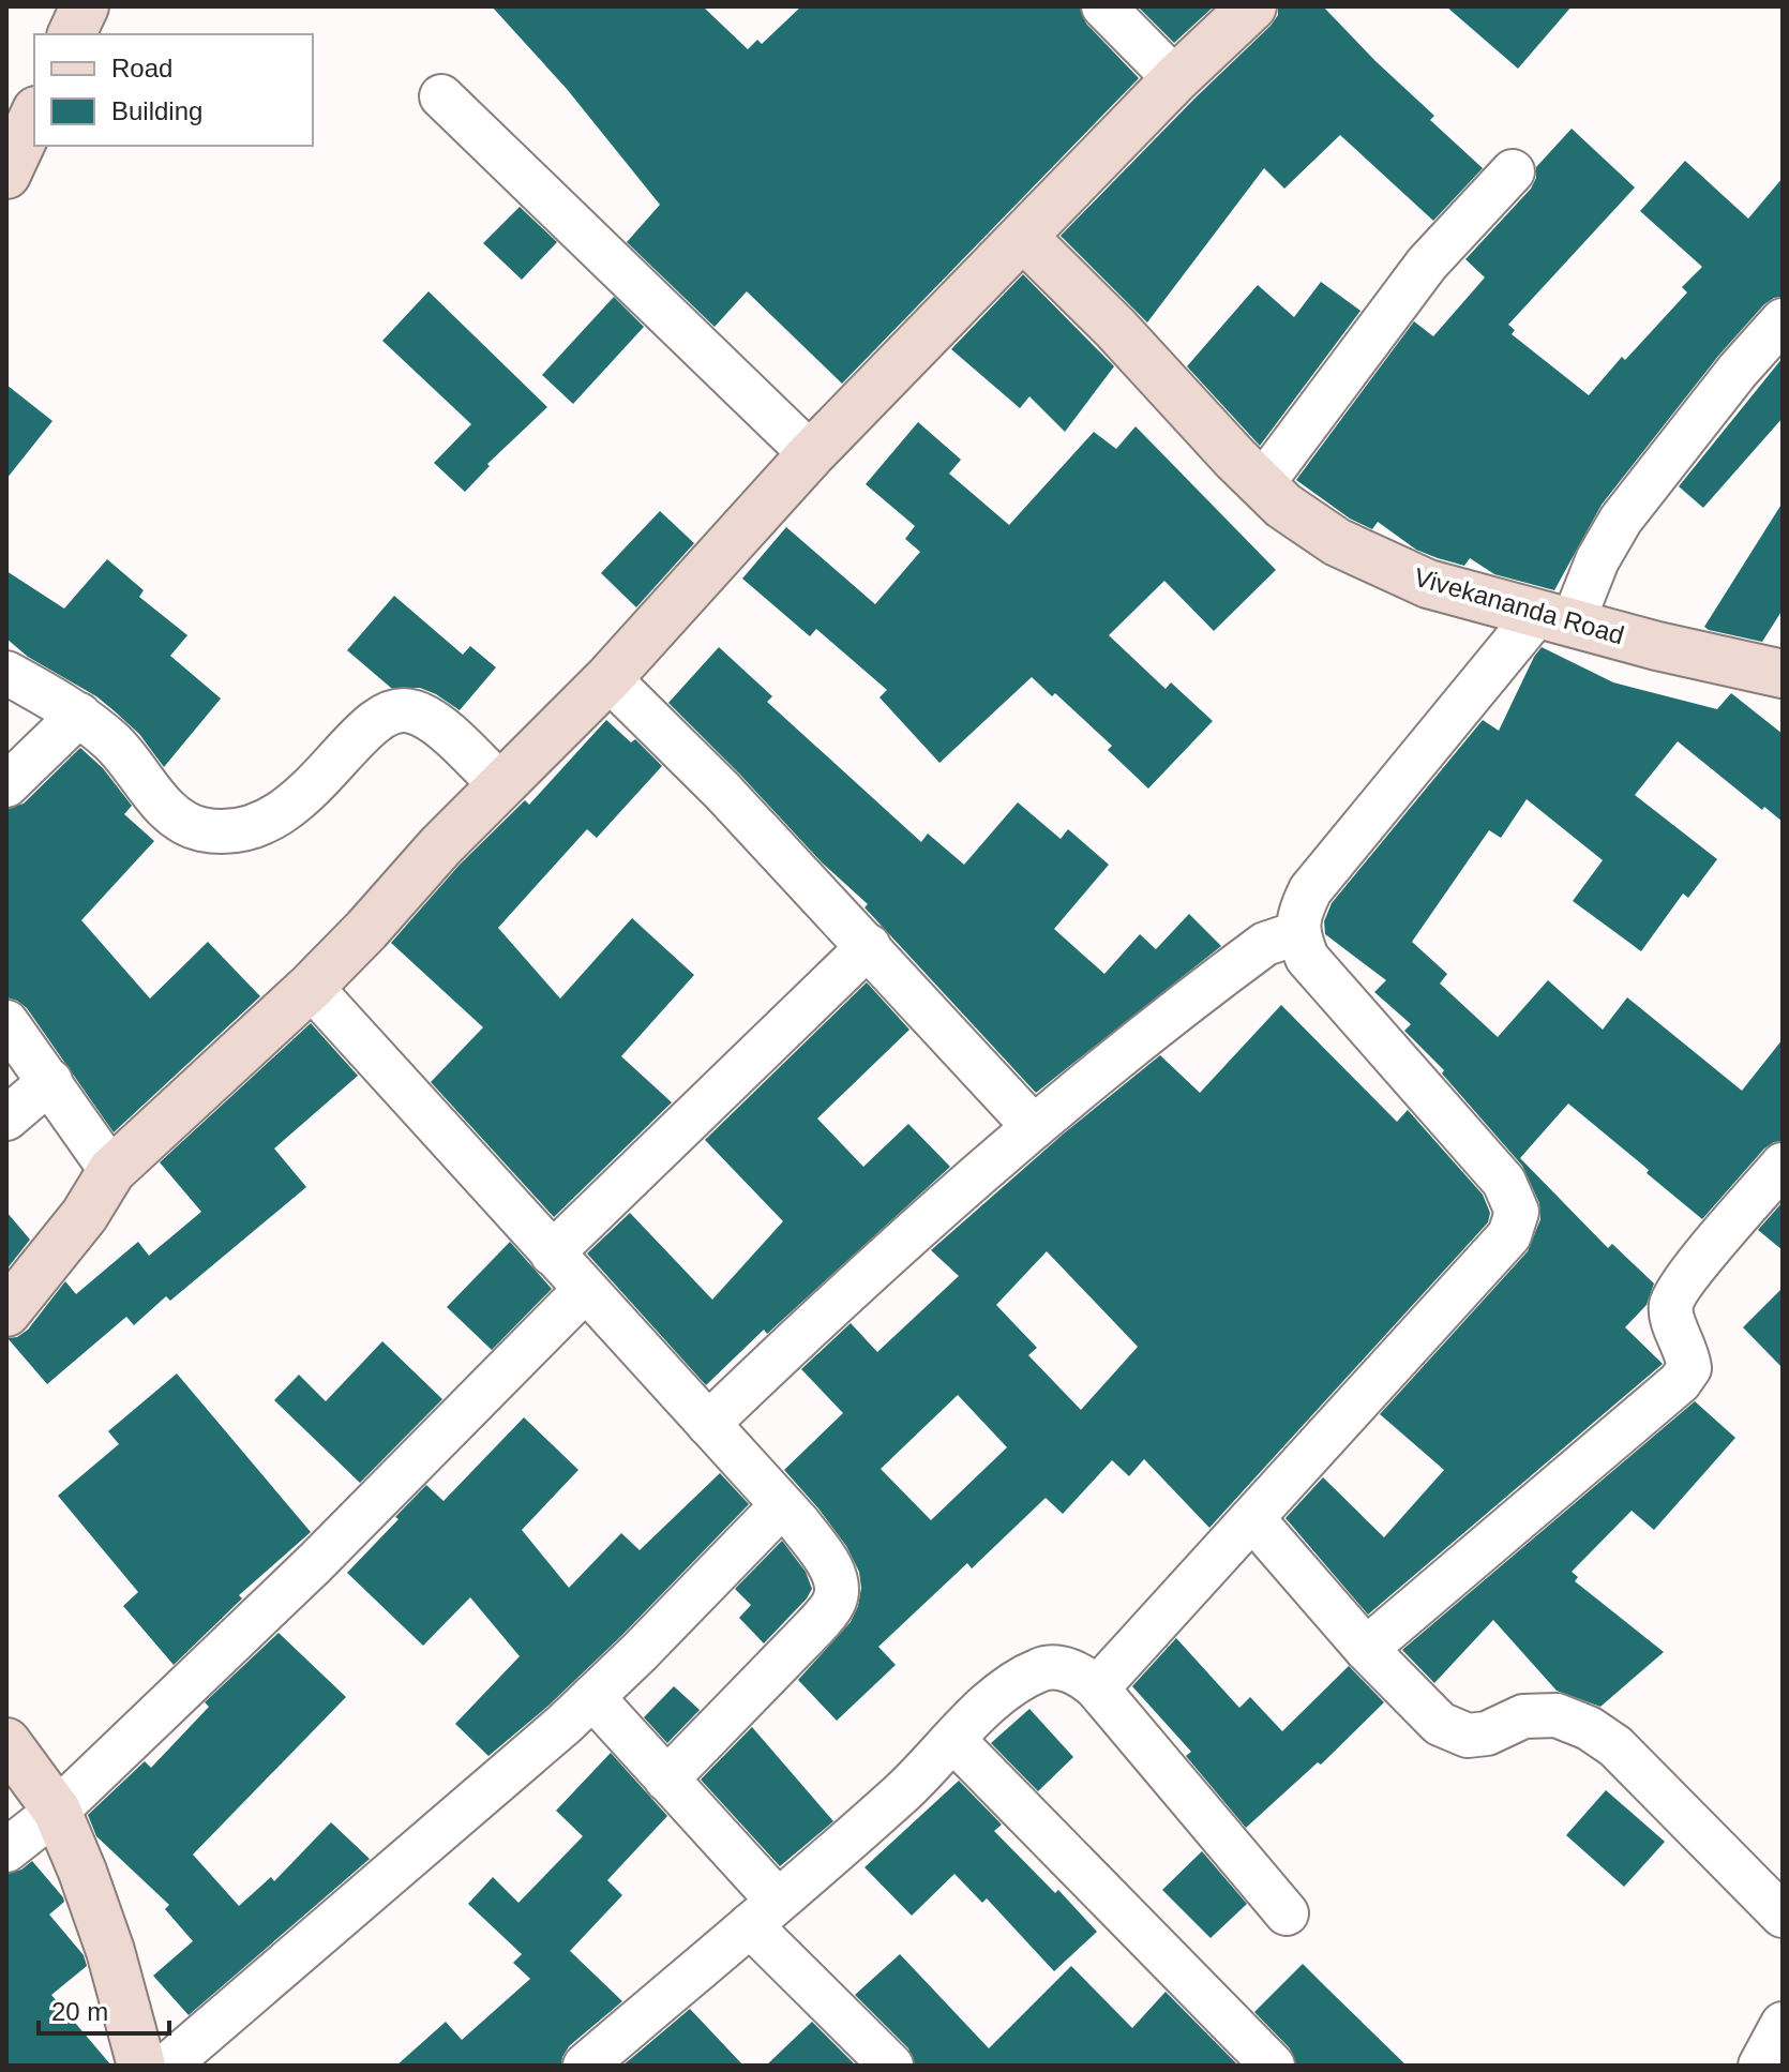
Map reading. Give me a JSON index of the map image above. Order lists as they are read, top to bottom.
{
  "streets": {
    "street": ["Vivekananda Road"]
  },
  "legend": ["Road", "Building"],
  "scale_bar": "20 m"
}
